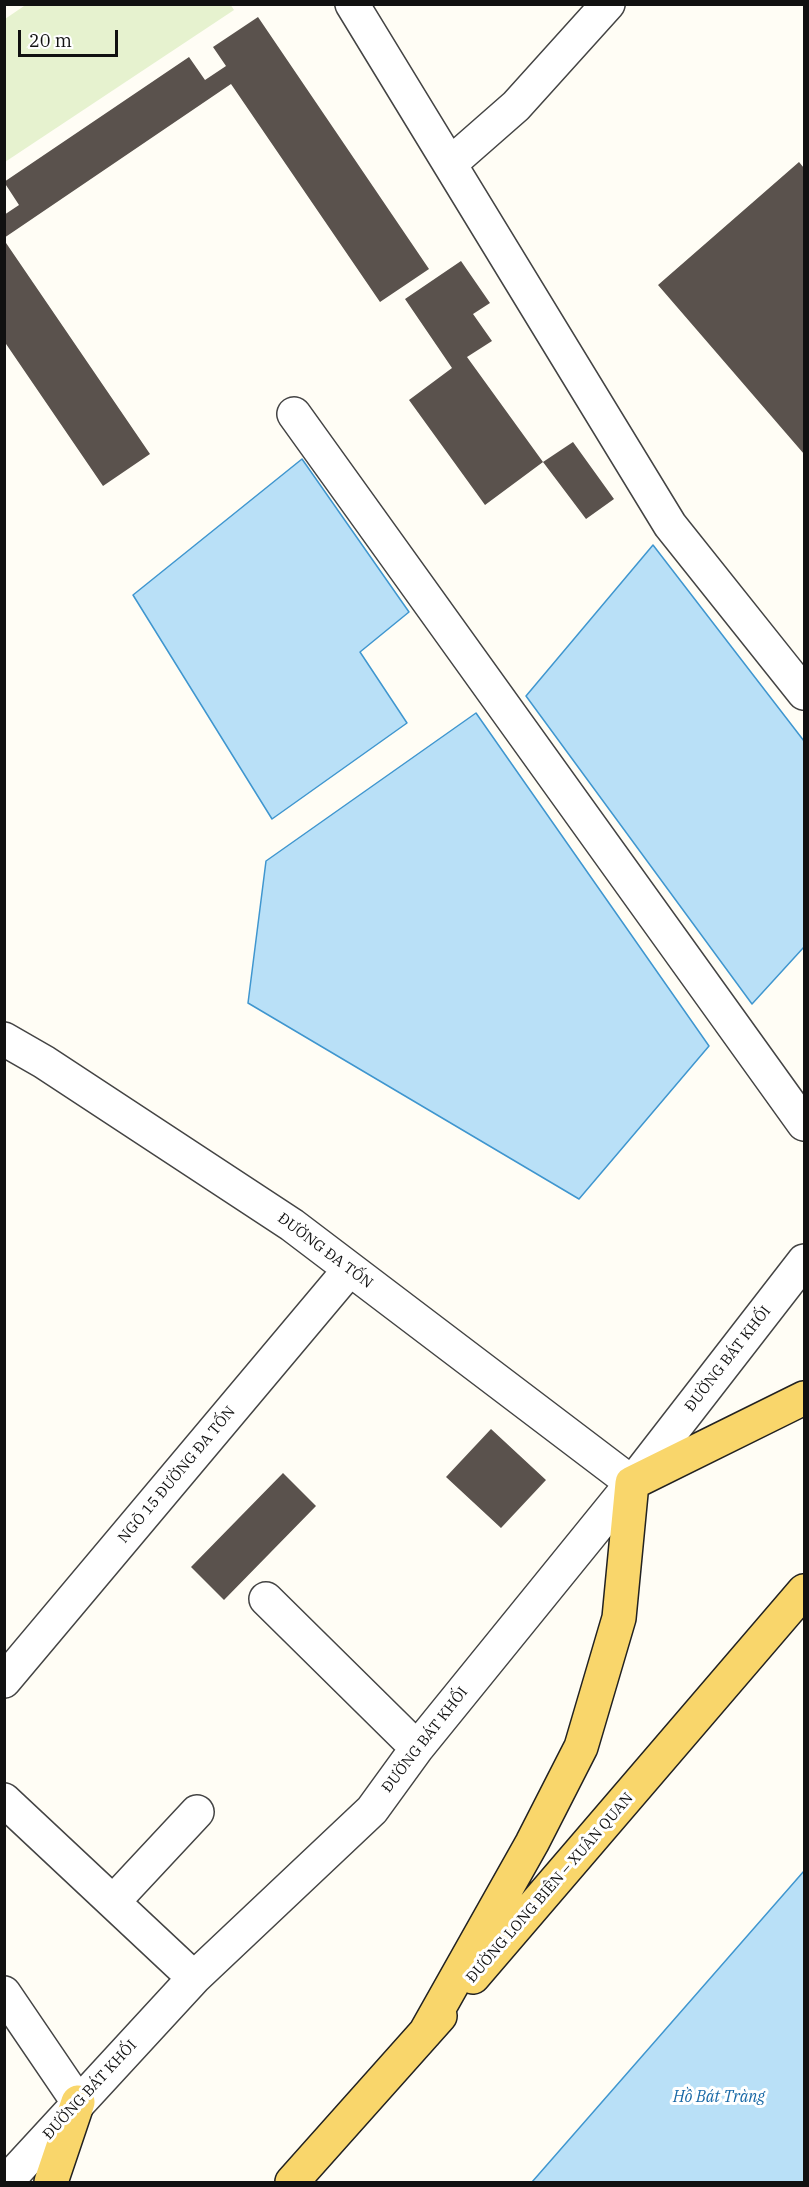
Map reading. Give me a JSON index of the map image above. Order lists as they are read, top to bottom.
{
  "streets": {
    "main road": ["ĐƯỜNG LONG BIÊN – XUÂN QUAN"],
    "street": ["ĐƯỜNG ĐA TỐN", "ĐƯỜNG BÁT KHỐI", "NGÕ 15 ĐƯỜNG ĐA TỐN"]
  },
  "crossings": [
    ["ĐƯỜNG ĐA TỐN", "ĐƯỜNG BÁT KHỐI"],
    ["ĐƯỜNG ĐA TỐN", "NGÕ 15 ĐƯỜNG ĐA TỐN"]
  ],
  "water": ["Hồ Bát Tràng"],
  "scale_bar": "20 m"
}
